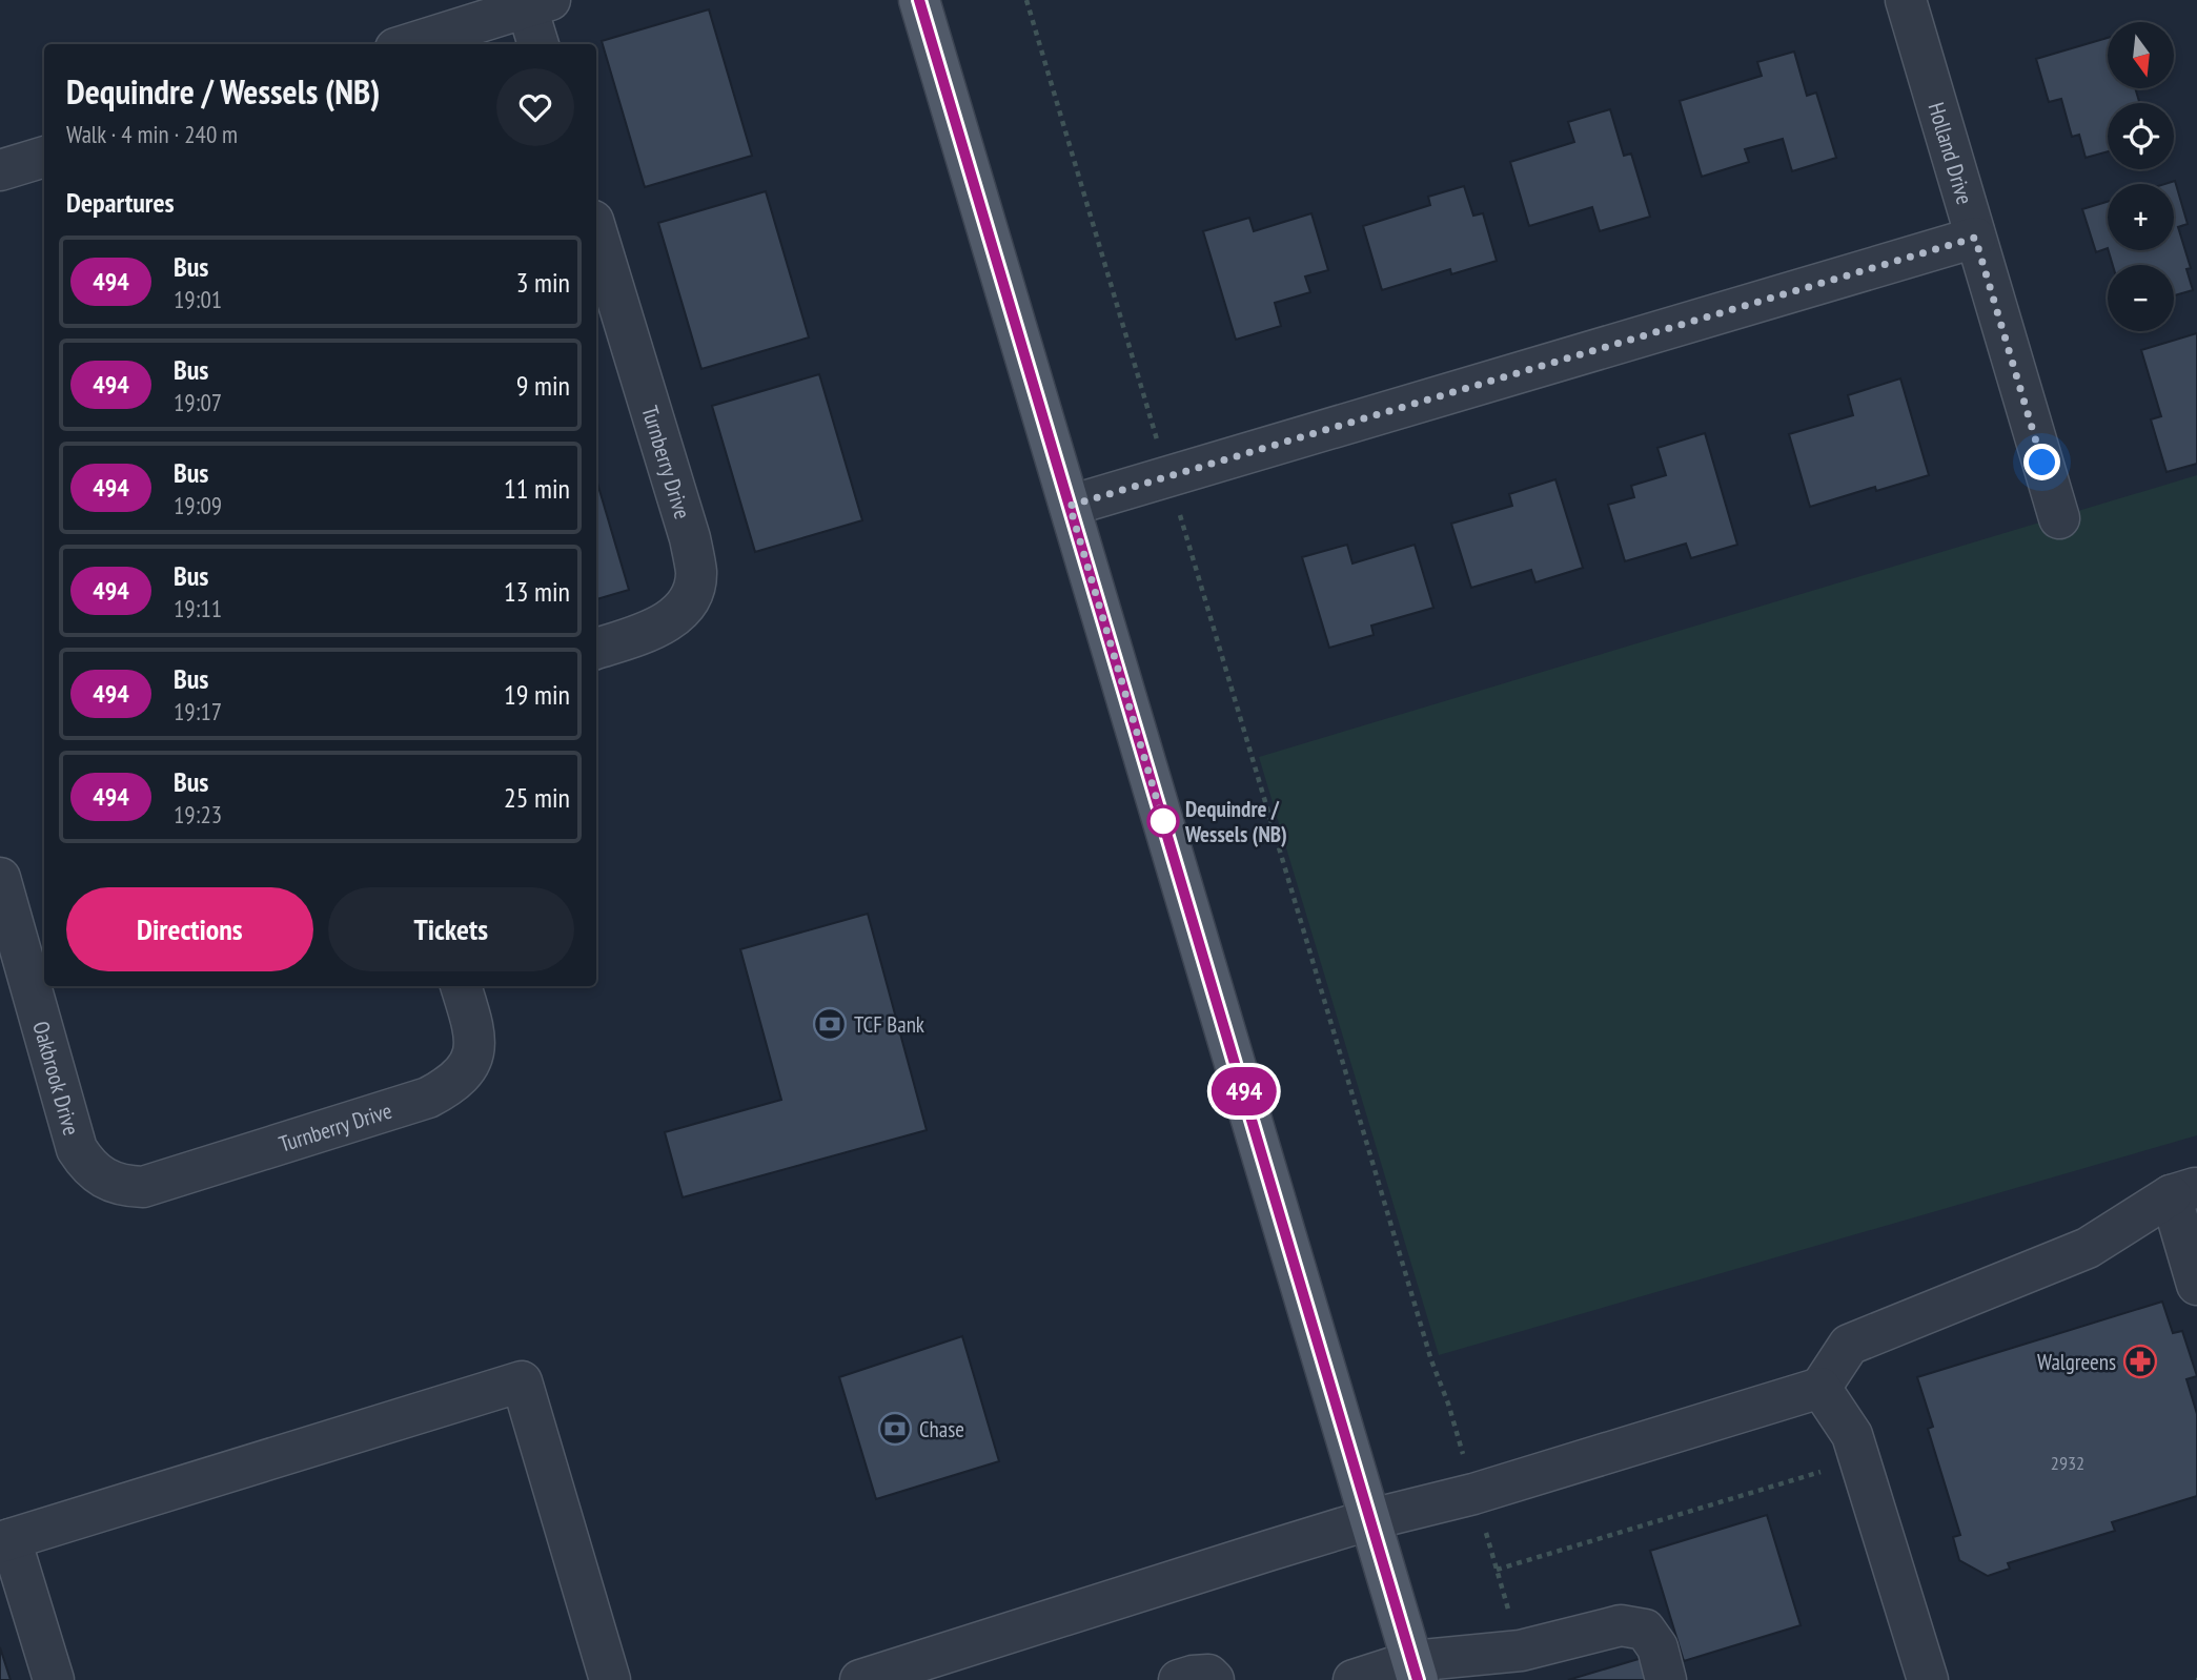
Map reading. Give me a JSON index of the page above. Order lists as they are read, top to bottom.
{
  "streets": {
    "street": ["Holland Drive", "Turnberry Drive", "Oakbrook Drive"]
  },
  "crossings": [
    ["Turnberry Drive", "Oakbrook Drive"]
  ],
  "places": {
    "other": ["Dequindre / Wessels (NB)"],
    "bank": ["TCF Bank", "Chase"],
    "pharmacy": ["Walgreens"]
  },
  "lines": ["bus line 494"],
  "house_numbers": ["2932"],
  "north": "bottom",
  "page": {
    "on_map": "494",
    "map_buttons": ["+", "−"],
    "heading": [
      ["Dequindre / Wessels (NB)", "Walk · 4 min · 240 m"],
      "Departures"
    ],
    "list": [
      {
        "mark": "494",
        "name": "Bus",
        "note": "19:01",
        "value": "3 min"
      },
      {
        "mark": "494",
        "name": "Bus",
        "note": "19:07",
        "value": "9 min"
      },
      {
        "mark": "494",
        "name": "Bus",
        "note": "19:09",
        "value": "11 min"
      },
      {
        "mark": "494",
        "name": "Bus",
        "note": "19:11",
        "value": "13 min"
      },
      {
        "mark": "494",
        "name": "Bus",
        "note": "19:17",
        "value": "19 min"
      },
      {
        "mark": "494",
        "name": "Bus",
        "note": "19:23",
        "value": "25 min"
      }
    ],
    "buttons": ["Directions", "Tickets"]
  }
}
